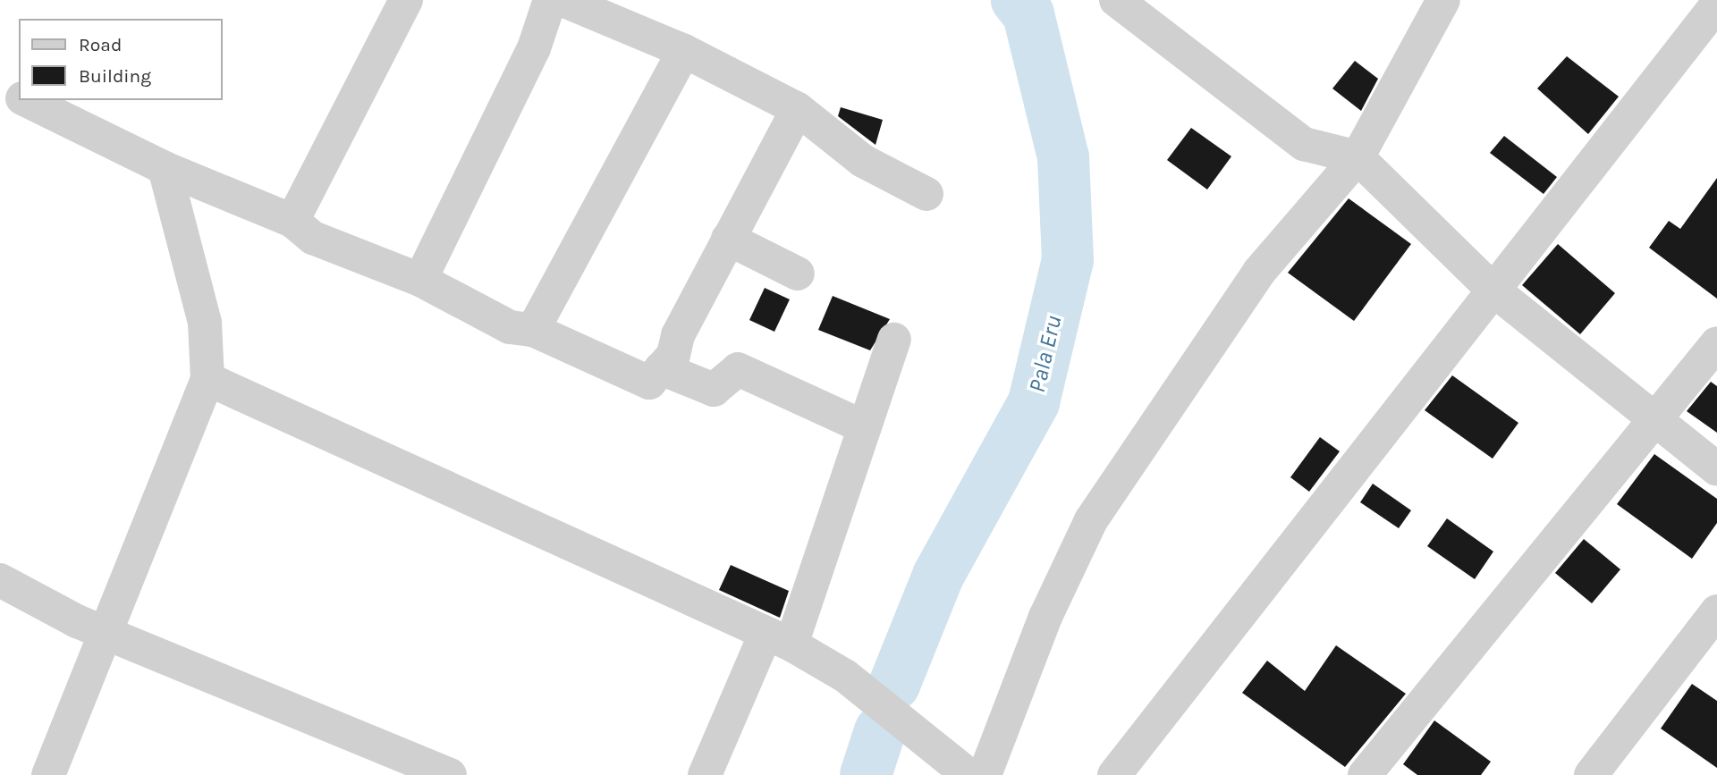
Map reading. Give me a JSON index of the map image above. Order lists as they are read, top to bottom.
{
  "water": ["Pala Eru"],
  "legend": ["Road", "Building"]
}
